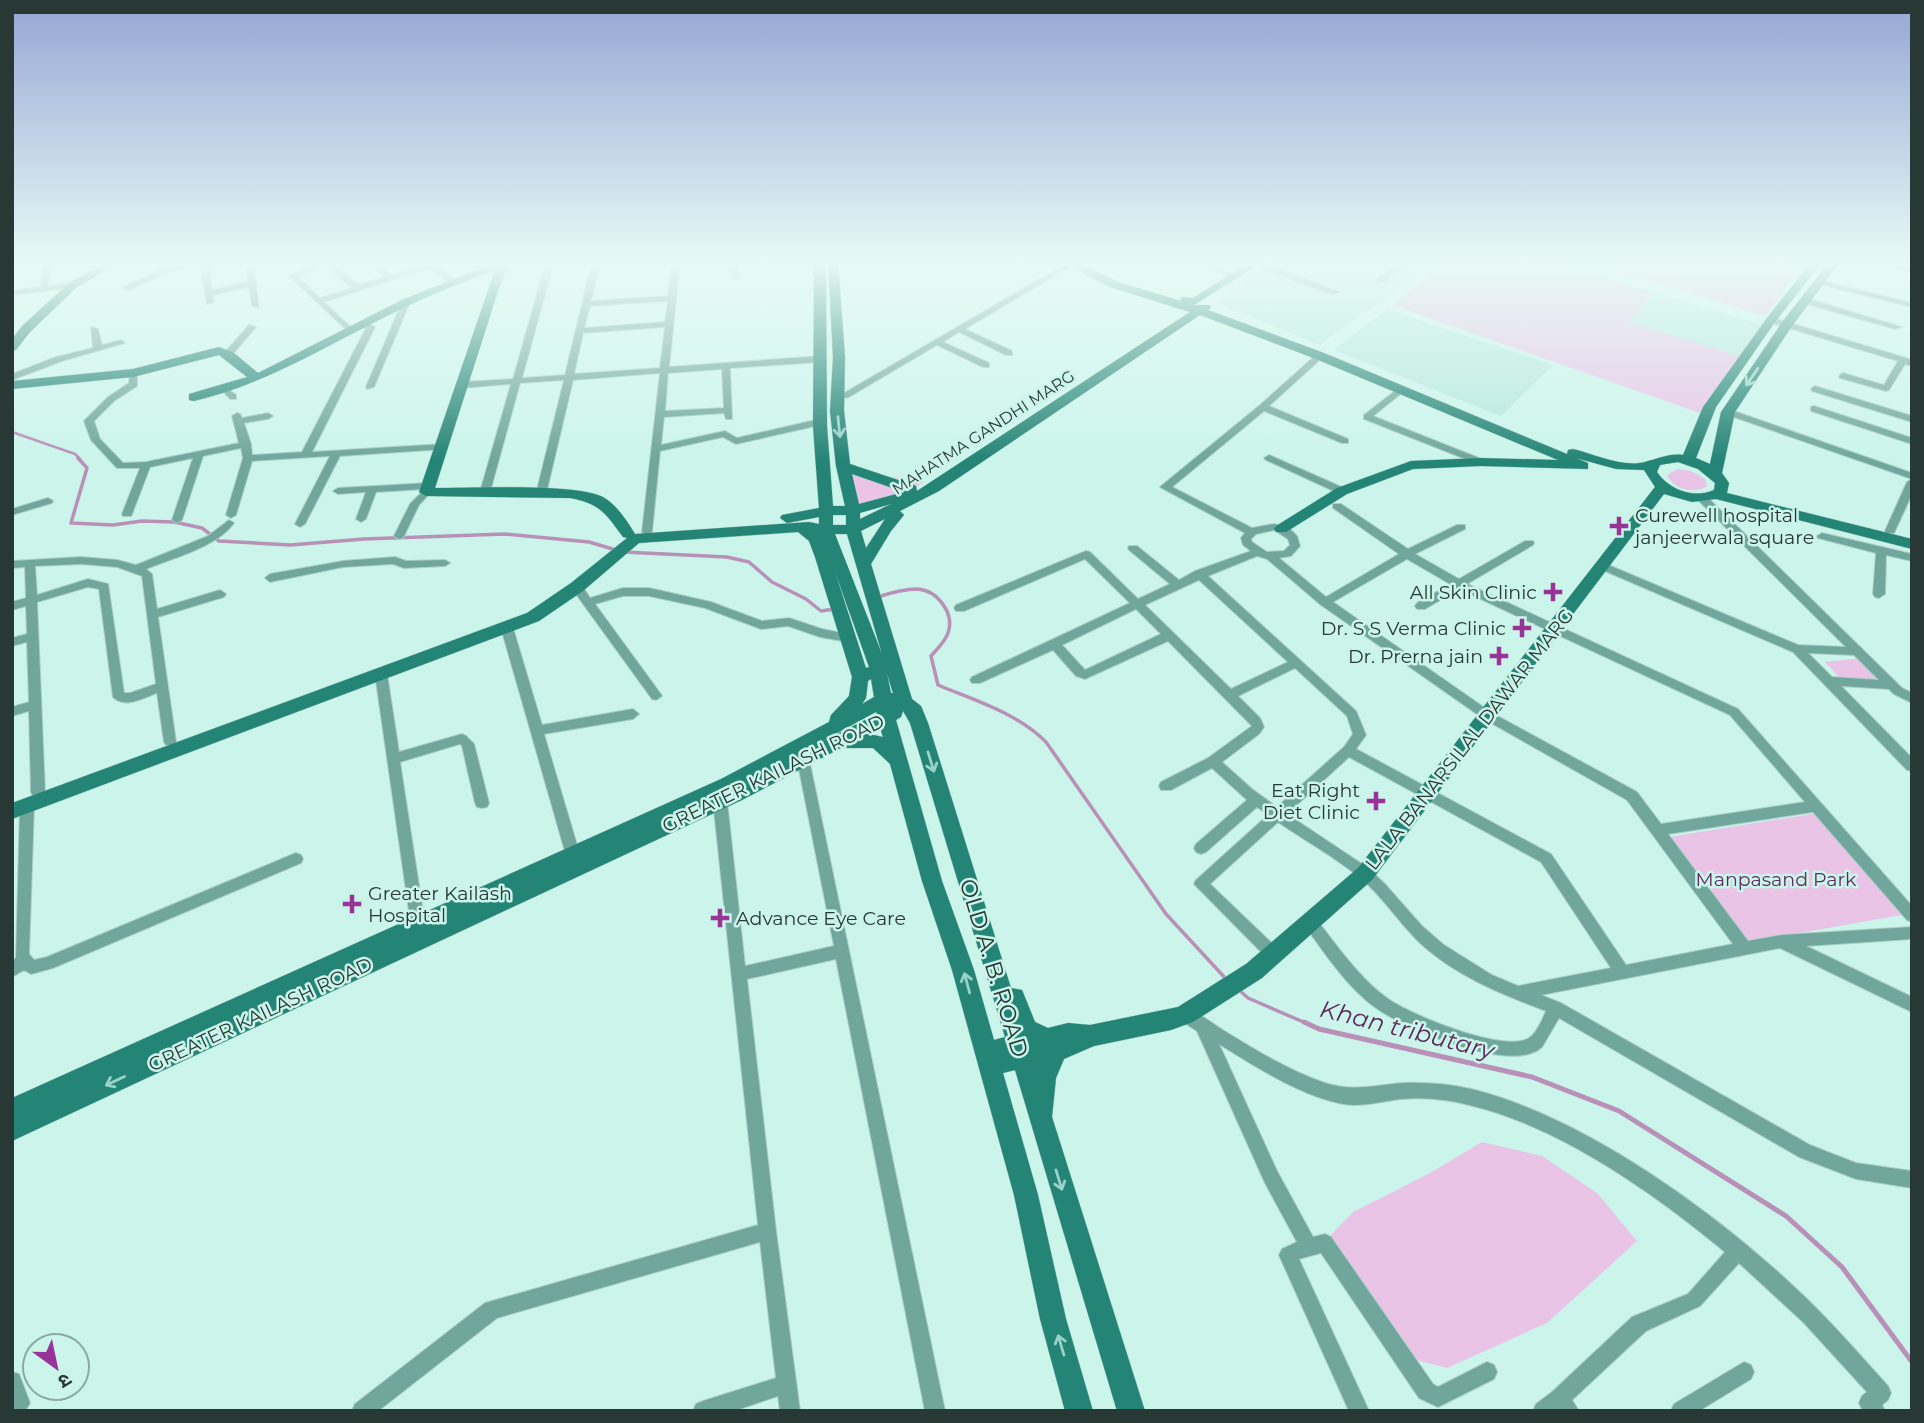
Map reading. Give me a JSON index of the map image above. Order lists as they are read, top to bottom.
{
  "streets": {
    "main road": [
      "MAHATMA GANDHI MARG",
      "LALA BANARSILAL DAWAR MARG",
      "GREATER KAILASH ROAD",
      "OLD A. B. ROAD"
    ]
  },
  "crossings": [
    ["MAHATMA GANDHI MARG", "OLD A. B. ROAD"],
    ["LALA BANARSILAL DAWAR MARG", "OLD A. B. ROAD"],
    ["GREATER KAILASH ROAD", "OLD A. B. ROAD"]
  ],
  "water": ["Khan tributary"],
  "parks": ["Manpasand Park"],
  "places": {
    "health": [
      "Curewell hospital janjeerwala square",
      "All Skin Clinic",
      "Dr. S S Verma Clinic",
      "Dr. Prerna jain",
      "Eat Right Diet Clinic",
      "Greater Kailash Hospital",
      "Advance Eye Care"
    ]
  },
  "north": "bottom right"
}
